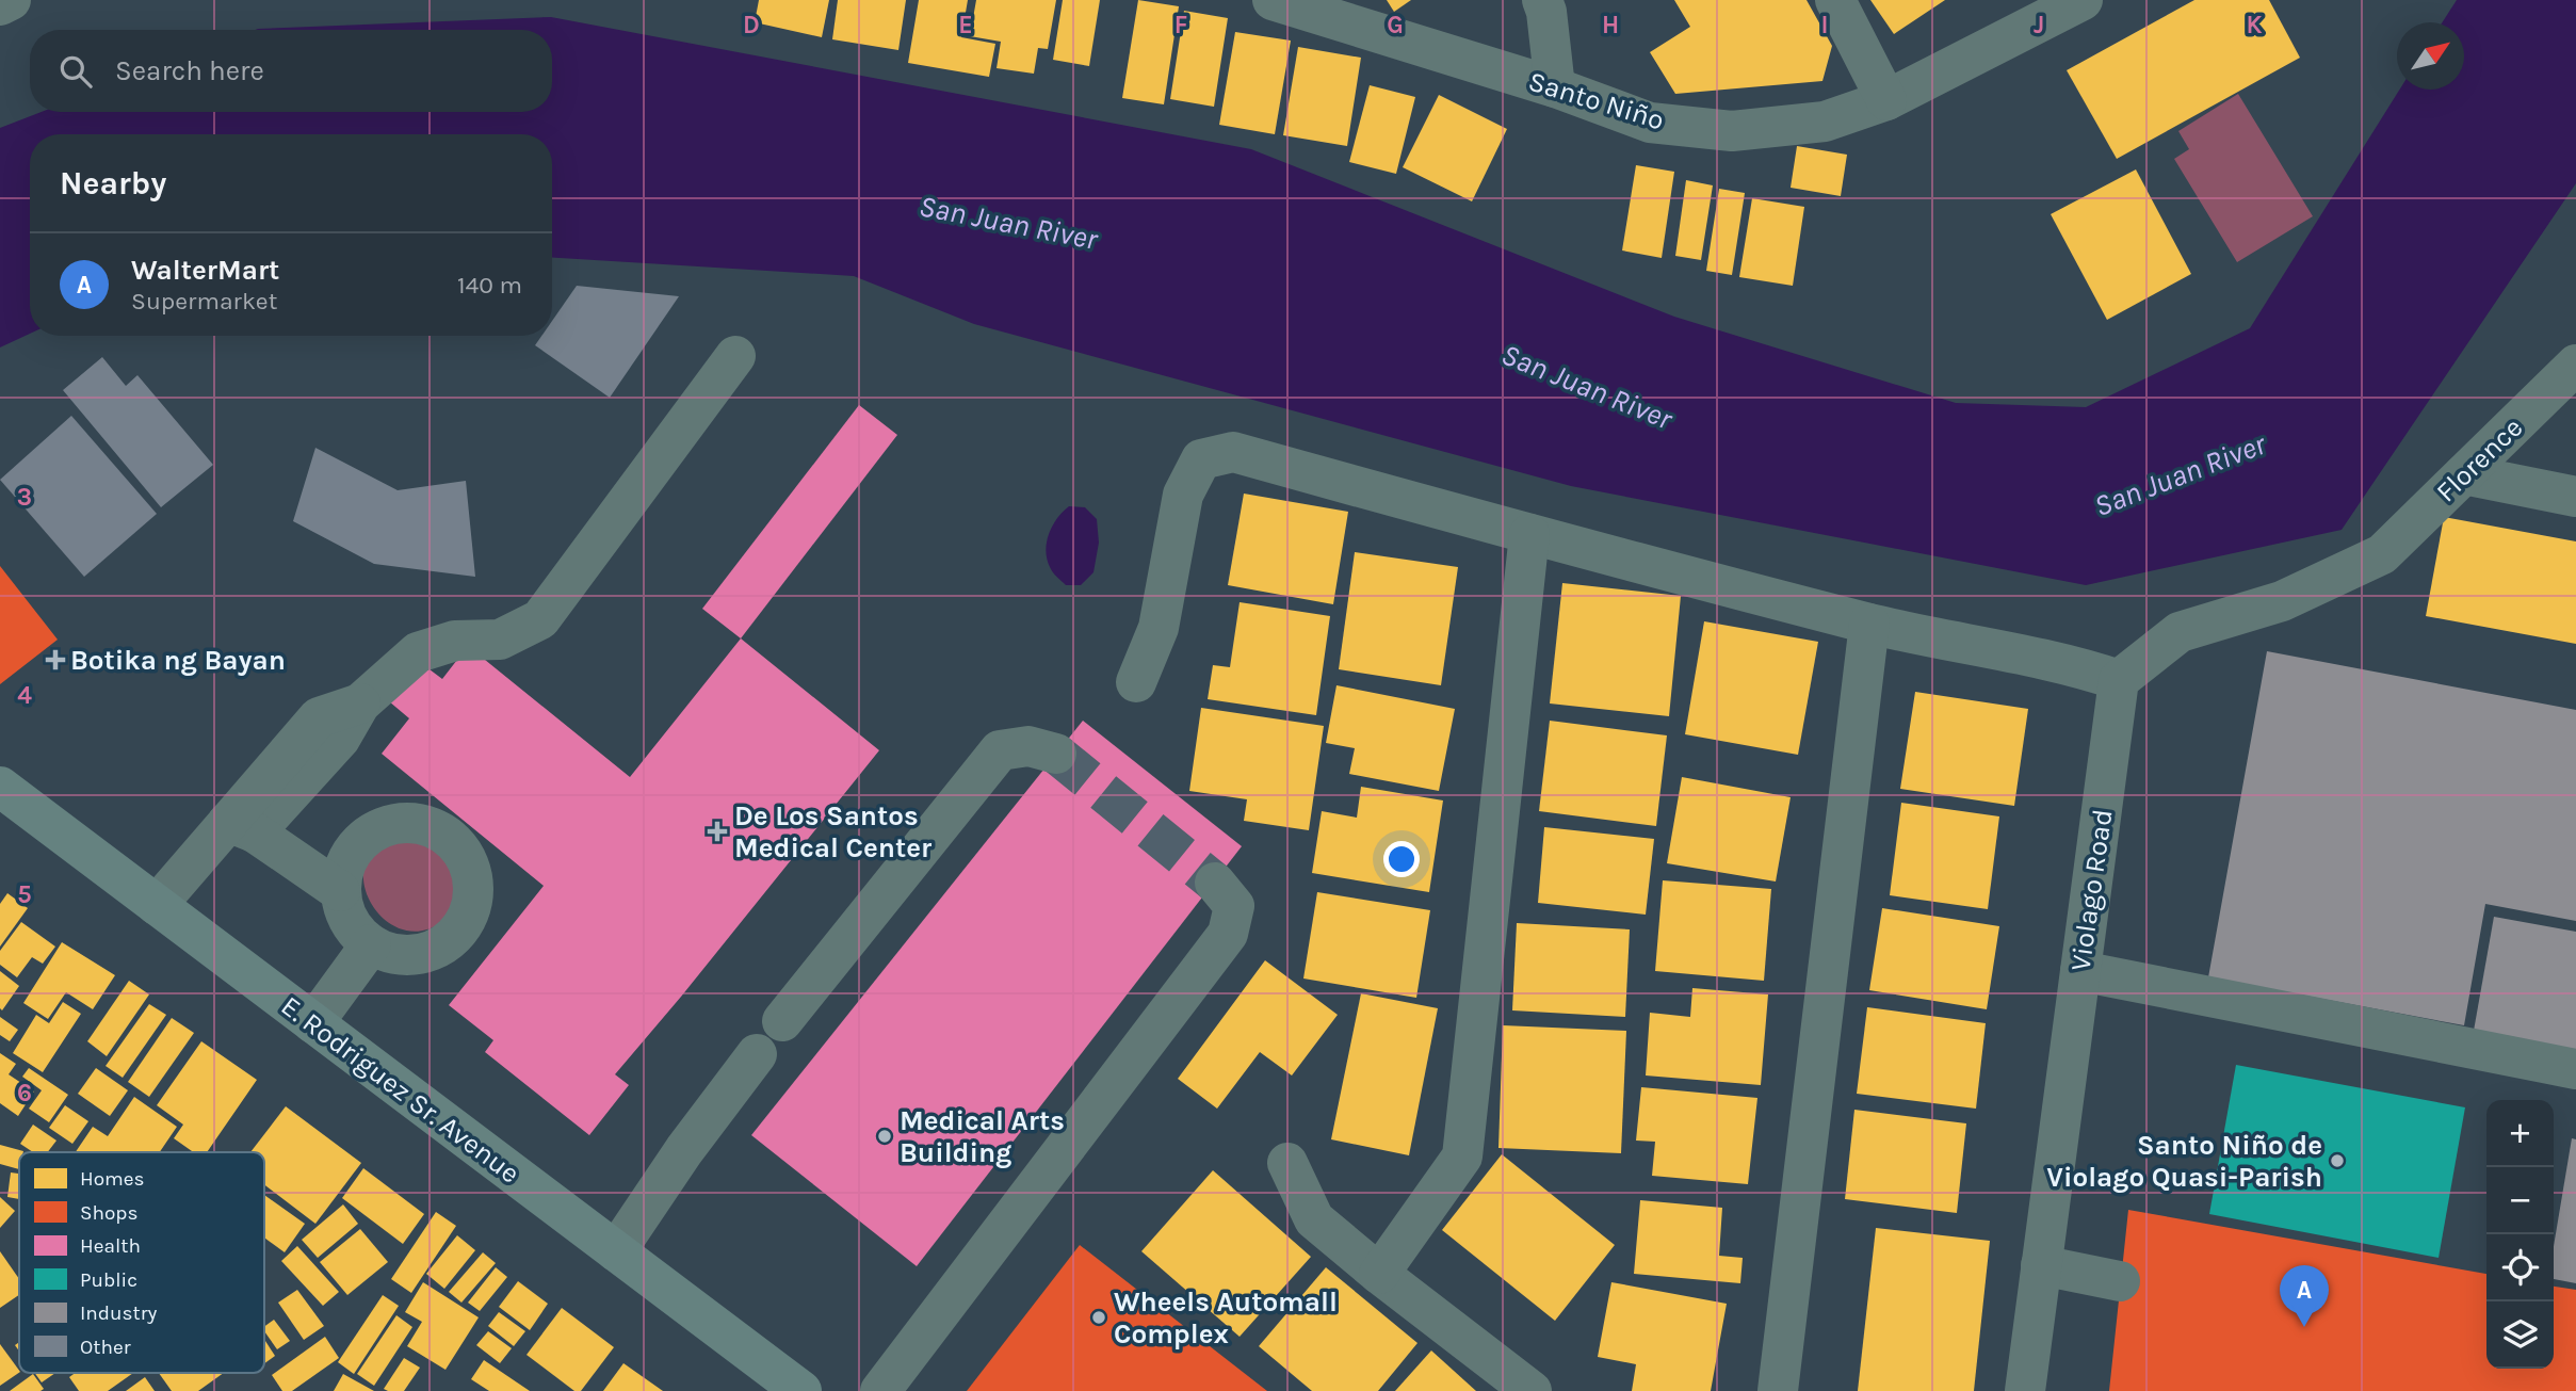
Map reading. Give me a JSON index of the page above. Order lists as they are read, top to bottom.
{
  "streets": {
    "main road": ["E. Rodriguez Sr. Avenue"],
    "street": ["Santo Niño", "Florence", "Violago Road"]
  },
  "crossings": [
    ["Florence", "Violago Road"]
  ],
  "water": ["San Juan River"],
  "places": {
    "health": ["Botika ng Bayan", "De Los Santos Medical Center"],
    "other": ["Medical Arts Building", "Santo Niño de Violago Quasi-Parish", "Wheels Automall Complex"]
  },
  "legend": [
    "Homes",
    "Shops",
    "Health",
    "Public",
    "Industry",
    "Other"
  ],
  "north": "top right",
  "page": {
    "search": "Search here",
    "heading": "Nearby",
    "list": [
      {
        "mark": "A",
        "name": "WalterMart",
        "note": "Supermarket",
        "value": "140 m"
      }
    ],
    "map_buttons": ["+", "−"],
    "pins": "A"
  },
  "grid": {
    "columns": [
      "D",
      "E",
      "F",
      "G",
      "H",
      "I",
      "J",
      "K"
    ],
    "rows": [
      "3",
      "4",
      "5",
      "6"
    ]
  }
}
